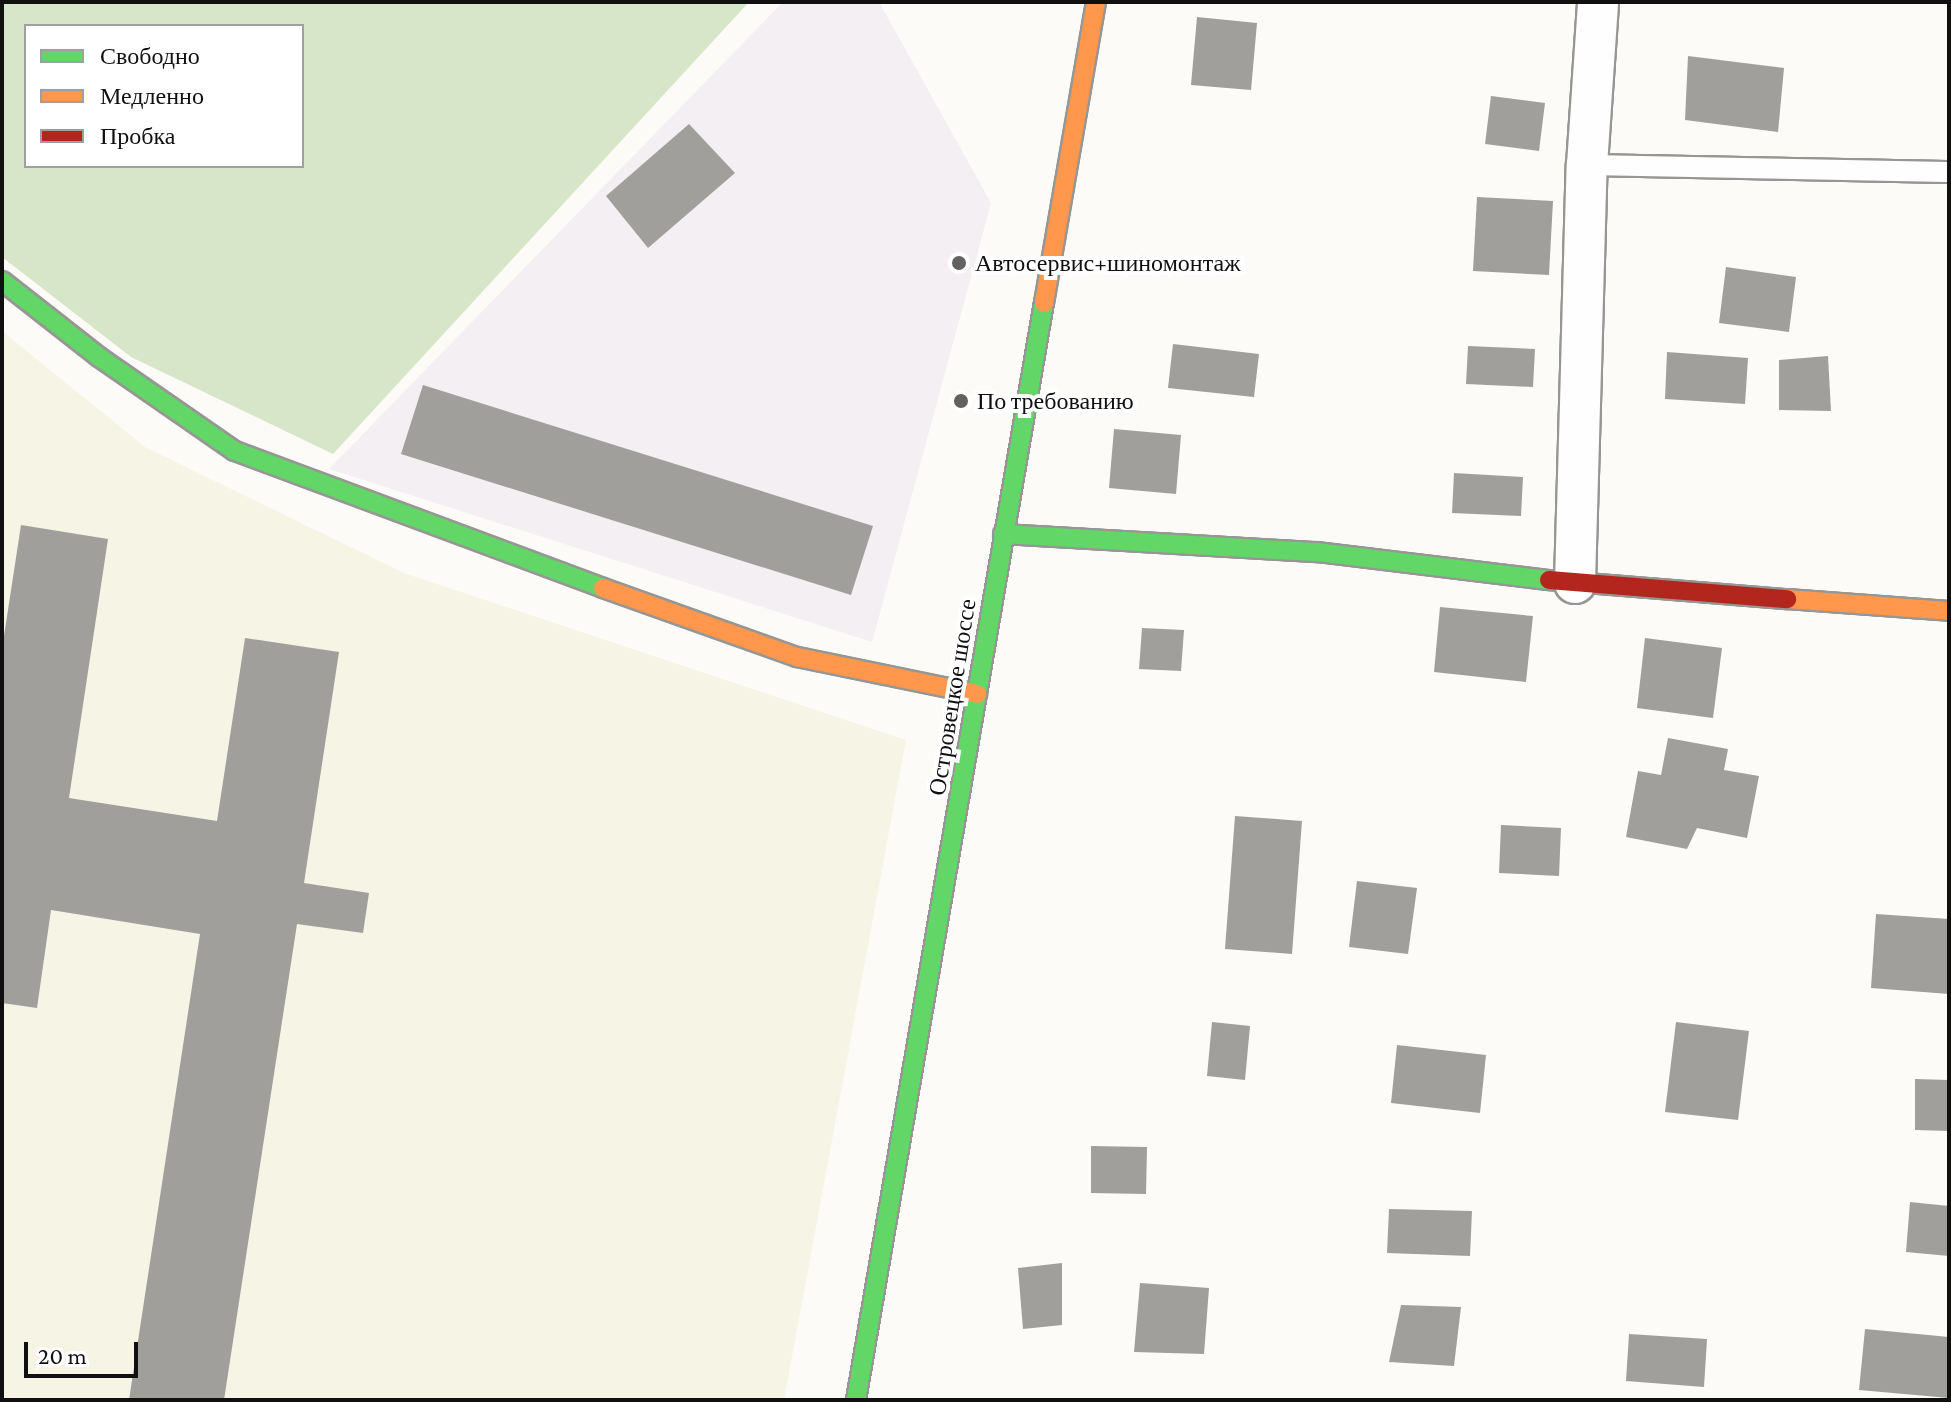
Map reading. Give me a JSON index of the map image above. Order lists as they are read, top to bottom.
{
  "streets": {
    "street": ["Островецкое шоссе"]
  },
  "places": ["Автосервис+шиномонтаж", "По требованию"],
  "legend": ["Свободно", "Медленно", "Пробка"],
  "scale_bar": "20 m"
}
